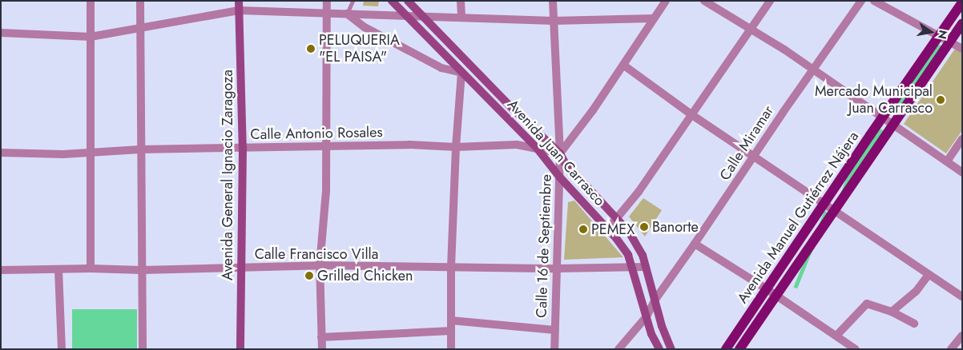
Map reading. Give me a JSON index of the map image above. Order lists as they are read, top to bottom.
{
  "streets": {
    "main road": ["Avenida Manuel Gutiérrez Nájera"],
    "street": [
      "Calle Antonio Rosales",
      "Calle Miramar",
      "Avenida Juan Carrasco",
      "Avenida General Ignacio Zaragoza",
      "Calle 16 de Septiembre",
      "Calle Francisco Villa"
    ]
  },
  "crossings": [
    ["Calle Antonio Rosales", "Avenida Juan Carrasco"],
    ["Calle Antonio Rosales", "Avenida General Ignacio Zaragoza"],
    ["Calle Antonio Rosales", "Calle 16 de Septiembre"],
    ["Calle Miramar", "Avenida Juan Carrasco"],
    ["Avenida Juan Carrasco", "Calle 16 de Septiembre"],
    ["Avenida Juan Carrasco", "Calle Francisco Villa"],
    ["Avenida General Ignacio Zaragoza", "Calle Francisco Villa"],
    ["Calle 16 de Septiembre", "Calle Francisco Villa"]
  ],
  "places": [
    "PELUQUERIA \"EL PAISA\"",
    "Mercado Municipal Juan Carrasco",
    "Banorte",
    "PEMEX",
    "Grilled Chicken"
  ],
  "north": "right"
}
